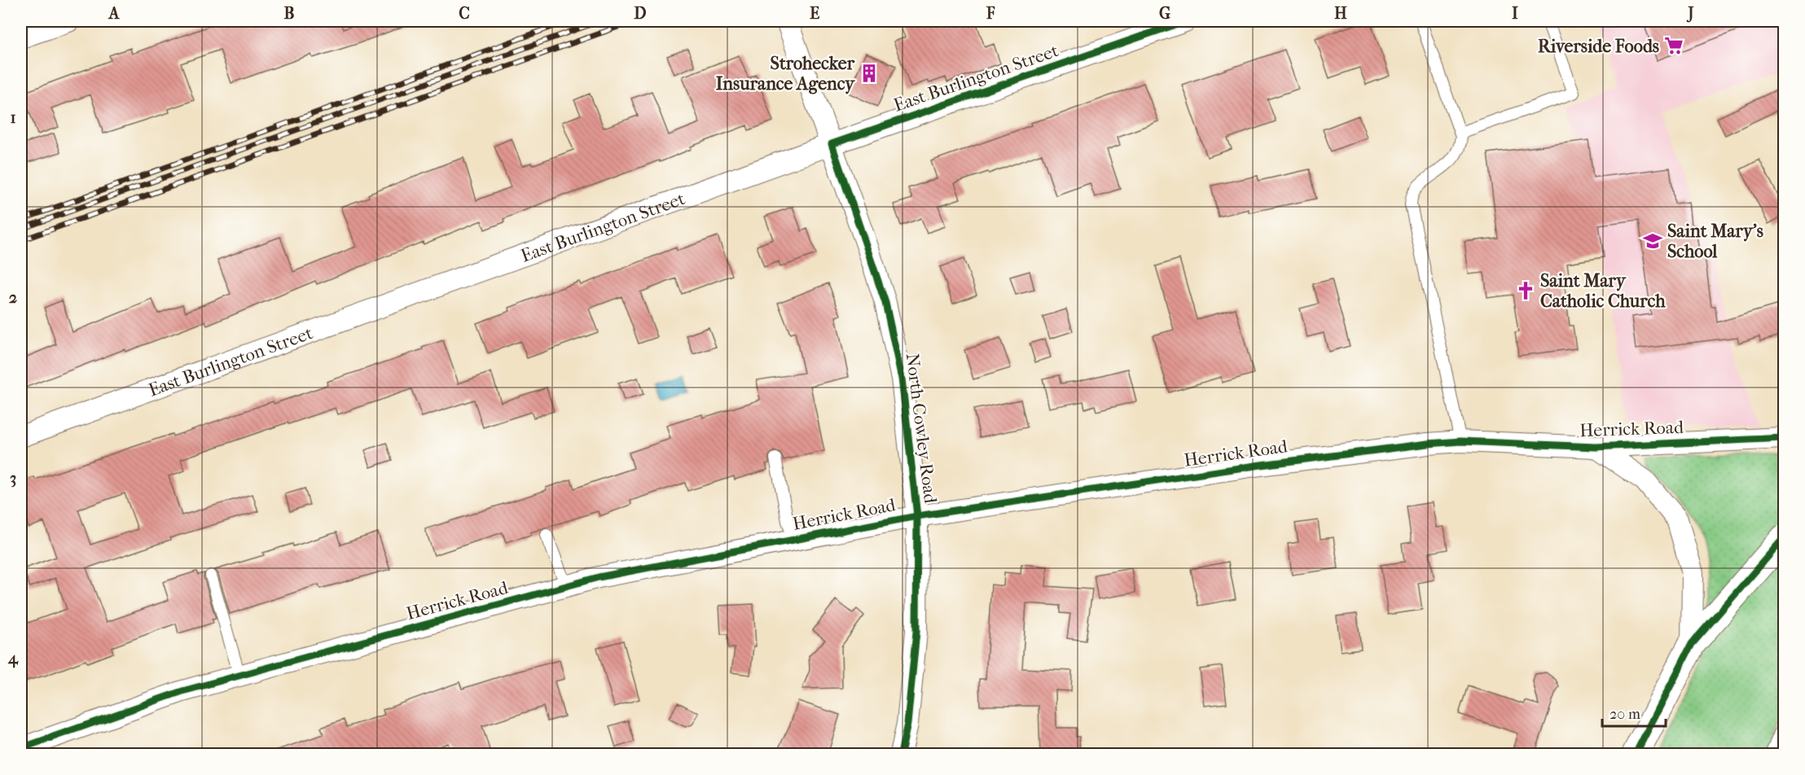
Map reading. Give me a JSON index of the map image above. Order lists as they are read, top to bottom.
{
  "streets": {
    "street": ["East Burlington Street", "North Cowley Road", "Herrick Road"]
  },
  "crossings": [
    ["East Burlington Street", "North Cowley Road"],
    ["North Cowley Road", "Herrick Road"]
  ],
  "places": {
    "supermarket": ["Riverside Foods"],
    "building": ["Strohecker Insurance Agency"],
    "school or university": ["Saint Mary's School"],
    "church": ["Saint Mary Catholic Church"]
  },
  "scale_bar": "20 m",
  "grid": {
    "columns": [
      "A",
      "B",
      "C",
      "D",
      "E",
      "F",
      "G",
      "H",
      "I",
      "J"
    ],
    "rows": [
      "1",
      "2",
      "3",
      "4"
    ]
  }
}
